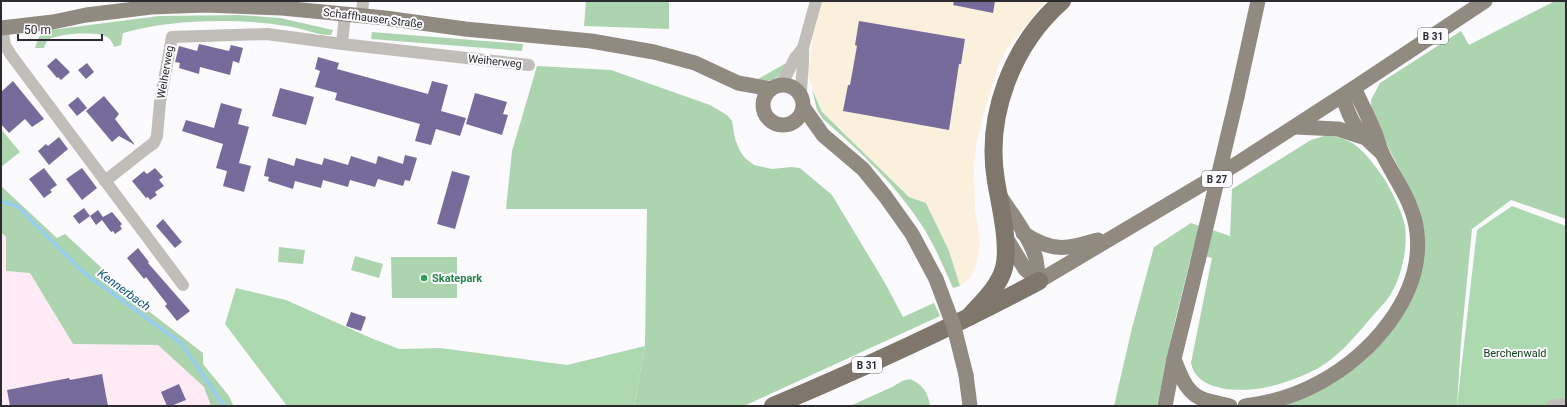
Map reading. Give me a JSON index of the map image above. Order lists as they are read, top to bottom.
{
  "streets": {
    "highway": ["B 31"],
    "main road": ["Schaffhauser Straße", "B 27"],
    "street": ["Weiherweg"]
  },
  "water": ["Kennerbach"],
  "parks": ["Berchenwald"],
  "places": ["Skatepark"],
  "scale_bar": "50 m"
}
